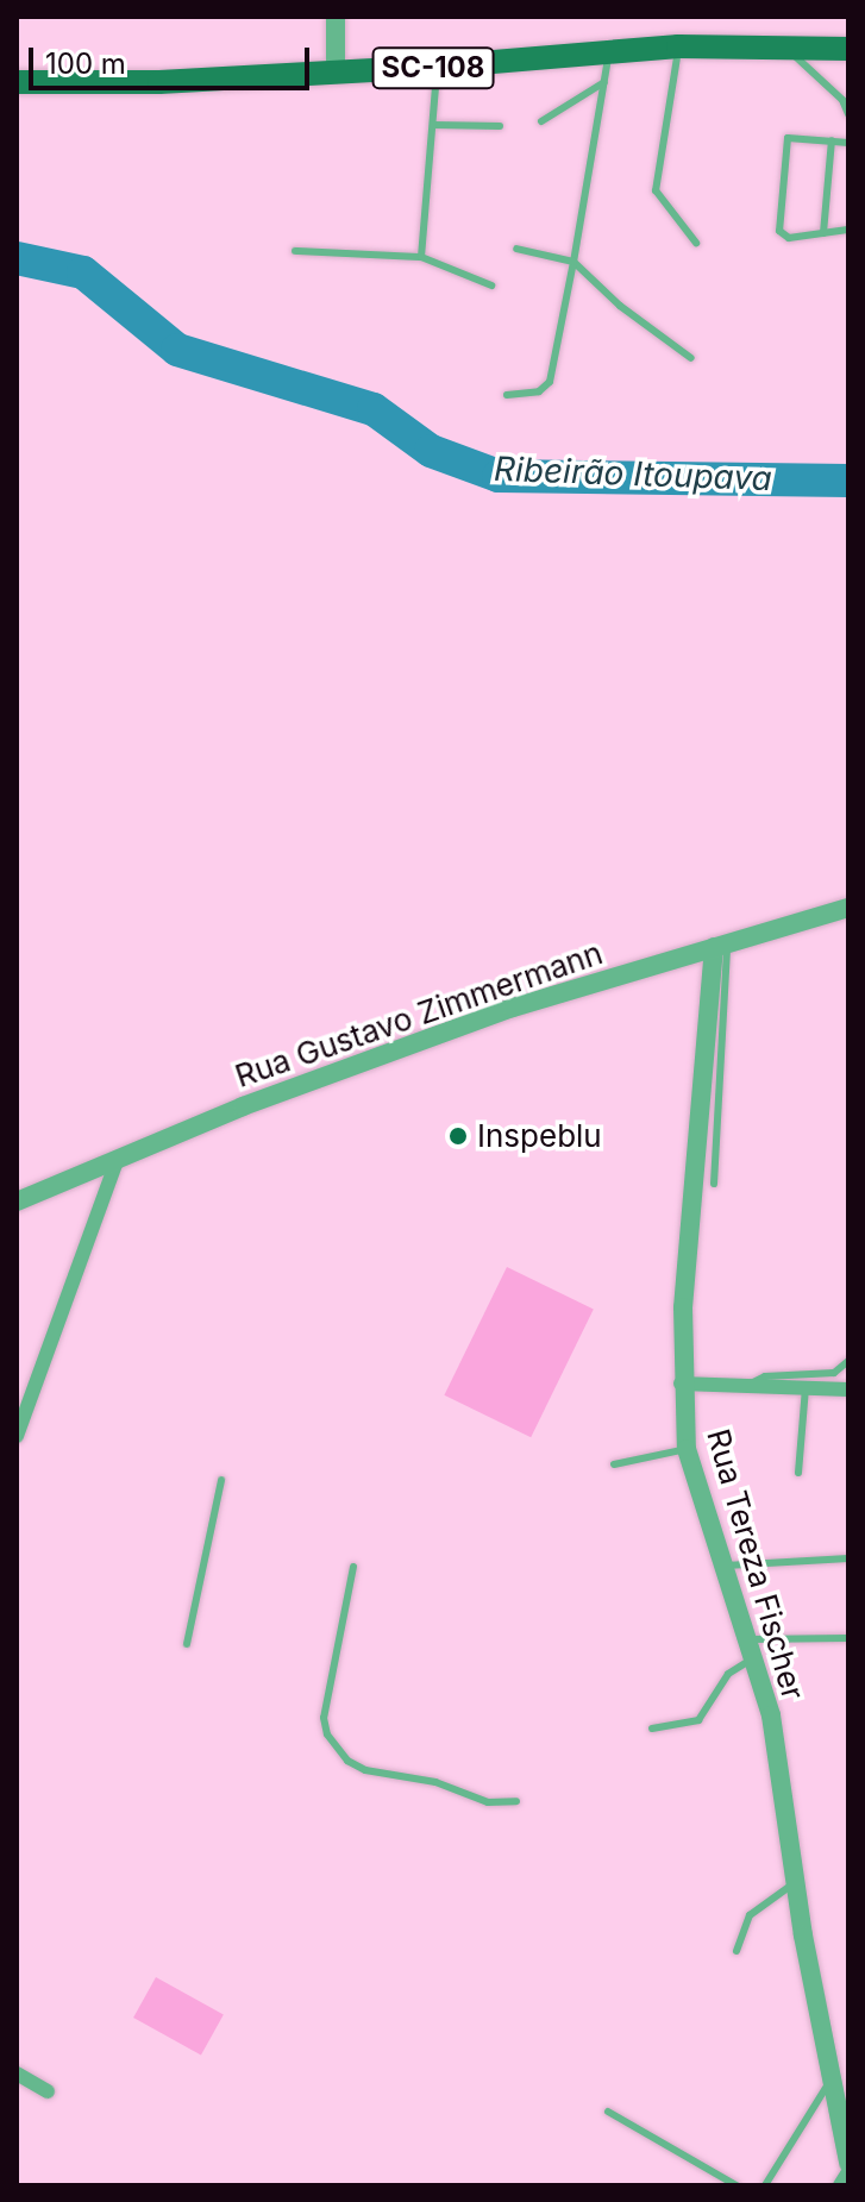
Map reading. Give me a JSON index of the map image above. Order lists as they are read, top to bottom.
{
  "streets": {
    "main road": ["SC-108"],
    "street": ["Rua Gustavo Zimmermann", "Rua Tereza Fischer"]
  },
  "crossings": [
    ["Rua Gustavo Zimmermann", "Rua Tereza Fischer"]
  ],
  "water": ["Ribeirão Itoupava"],
  "places": ["Inspeblu"],
  "scale_bar": "100 m"
}
